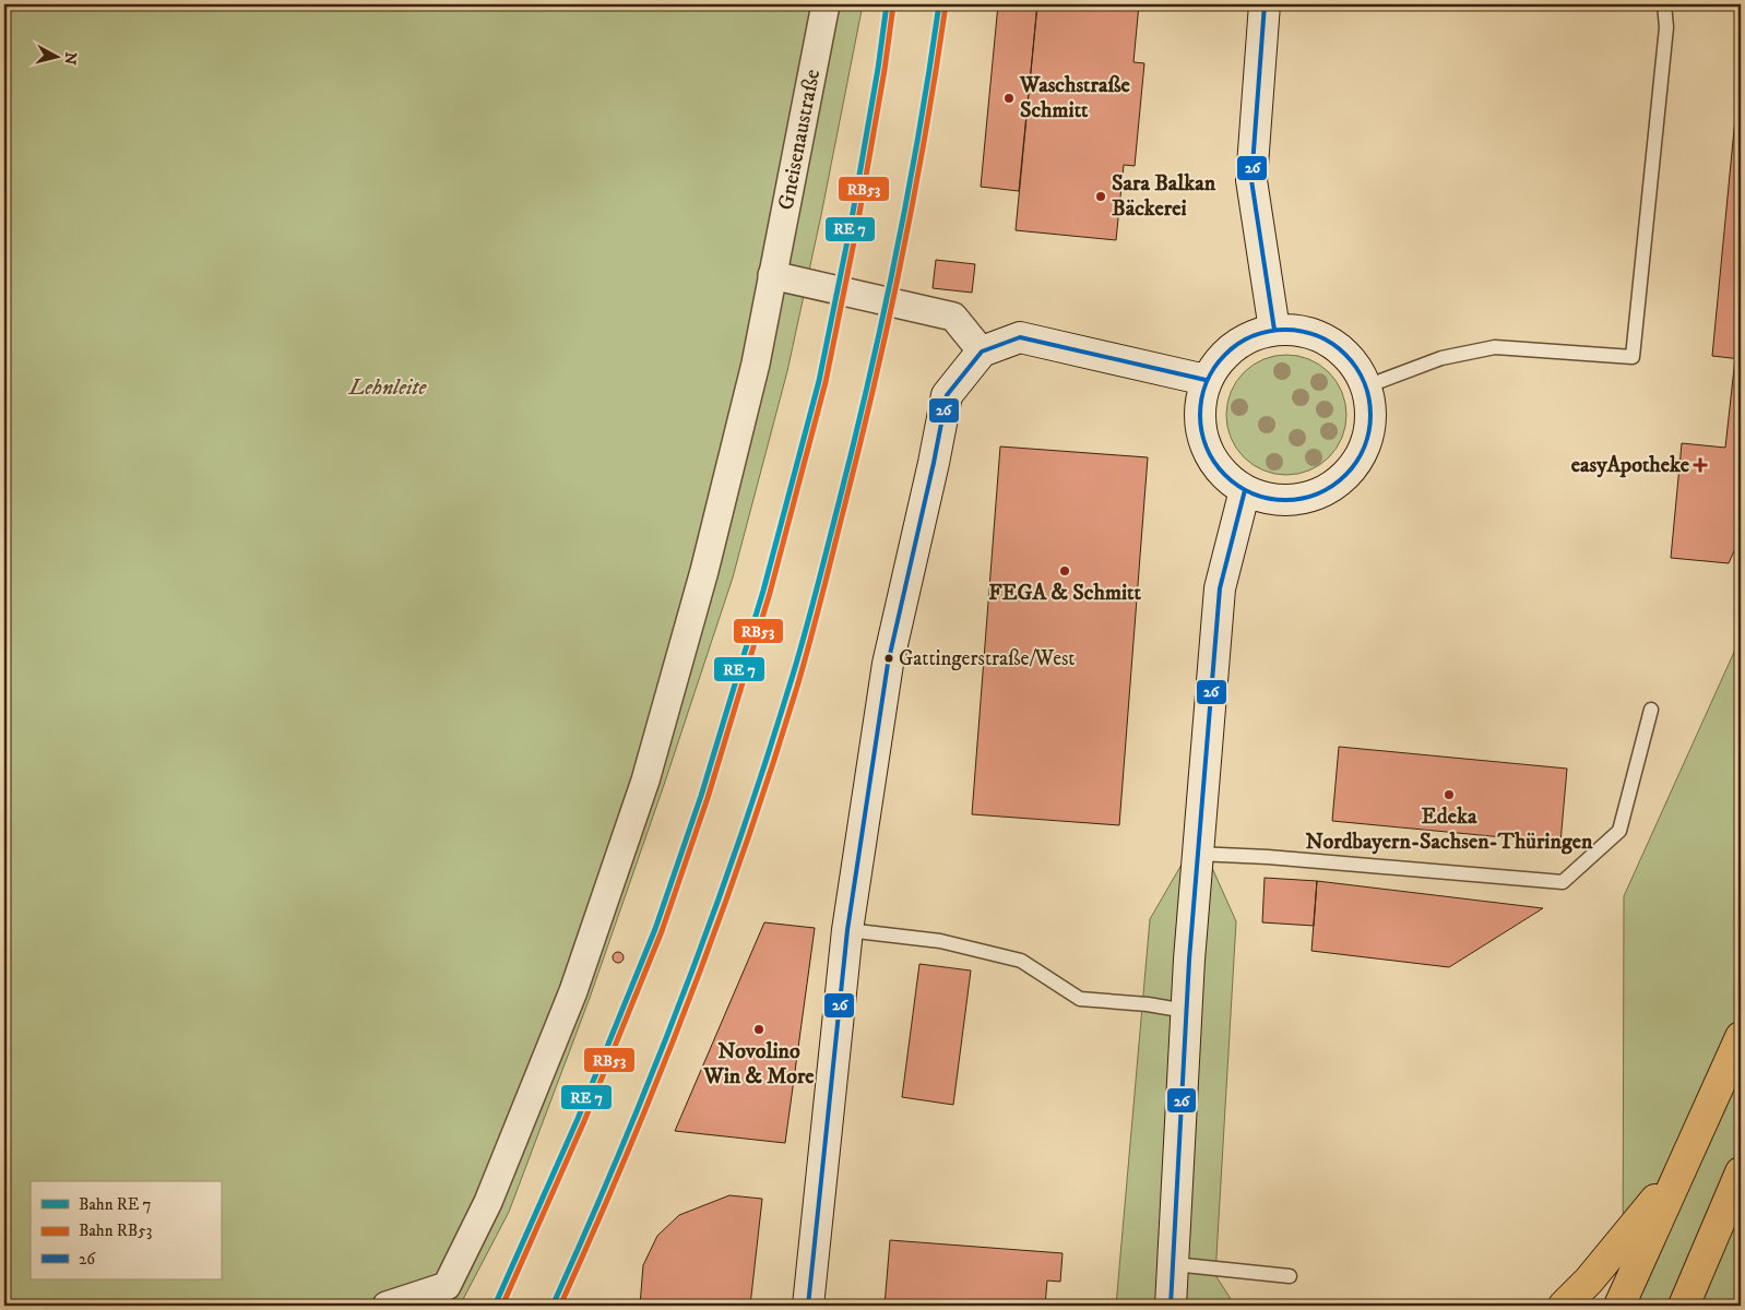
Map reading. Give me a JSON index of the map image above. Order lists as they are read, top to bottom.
{
  "streets": {
    "street": ["Gneisenaustraße"]
  },
  "parks": ["Lehnleite"],
  "places": {
    "other": [
      "Waschstraße Schmitt",
      "Sara Balkan Bäckerei",
      "FEGA & Schmitt",
      "Gattingerstraße/West",
      "Edeka Nordbayern-Sachsen-Thüringen",
      "Novolino Win & More"
    ],
    "health": ["easyApotheke"]
  },
  "lines": ["transit line 26", "rail line RB53"],
  "legend": ["Bahn RE 7", "Bahn RB53", "26"],
  "north": "right"
}
